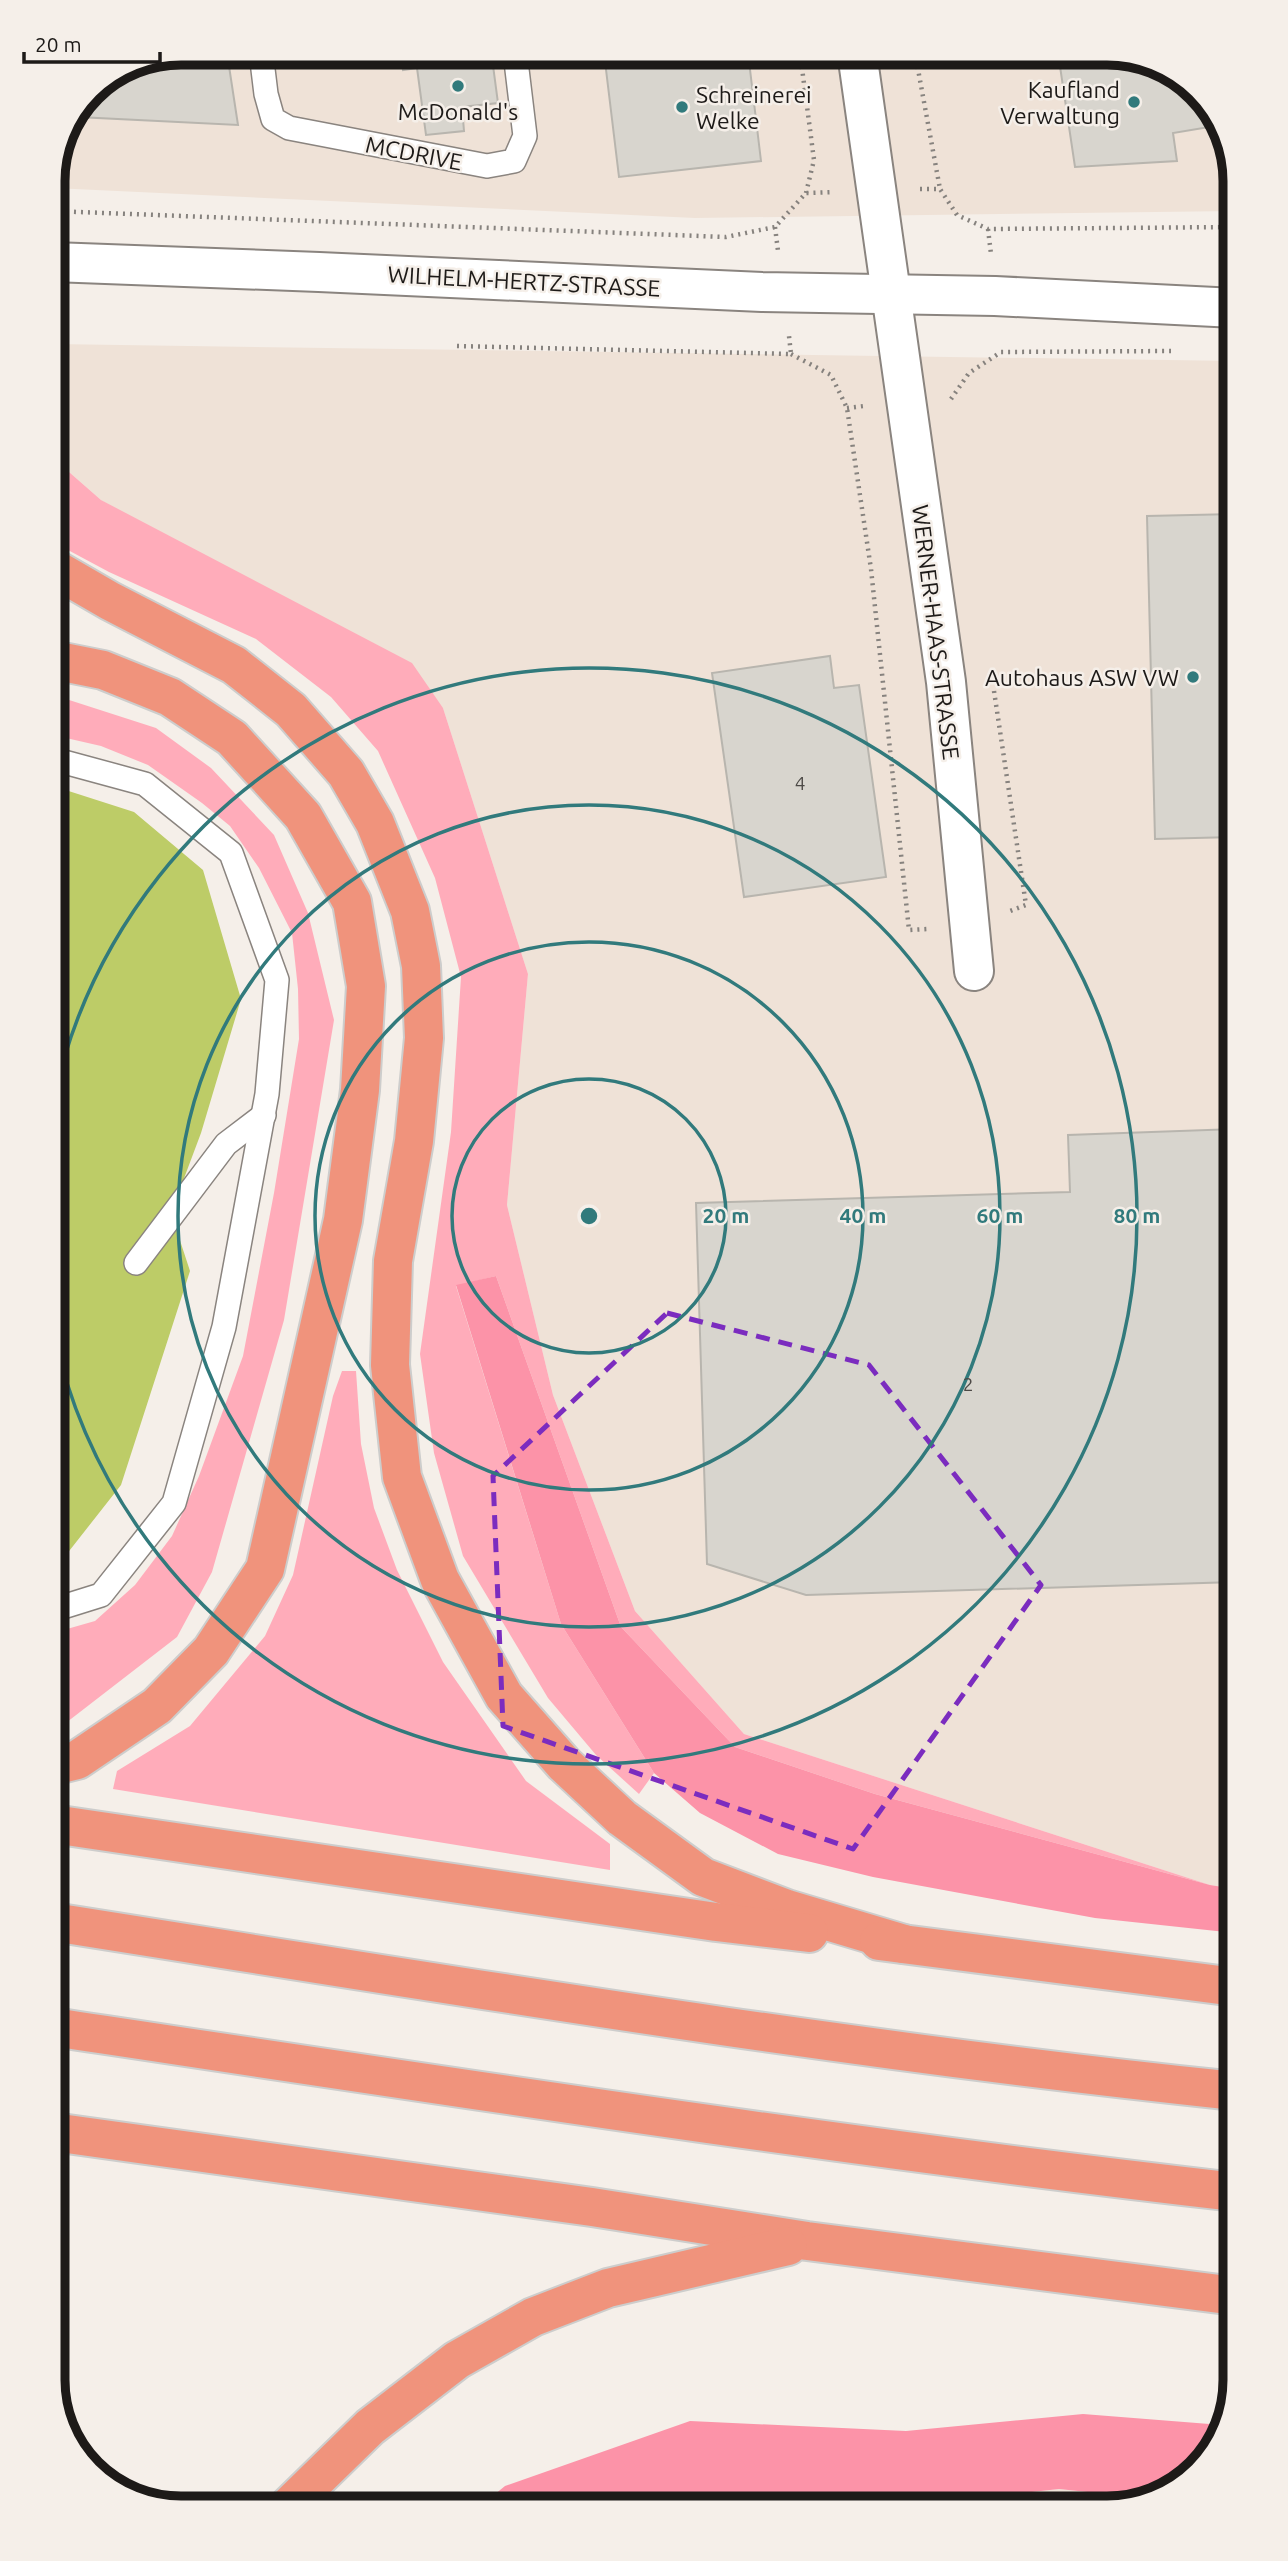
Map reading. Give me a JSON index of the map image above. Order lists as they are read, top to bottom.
{
  "streets": {
    "main road": ["WILHELM-HERTZ-STRASSE", "WERNER-HAAS-STRASSE"],
    "lane": ["MCDRIVE"]
  },
  "crossings": [
    ["WILHELM-HERTZ-STRASSE", "WERNER-HAAS-STRASSE"]
  ],
  "places": [
    "McDonald's",
    "Kaufland Verwaltung",
    "Schreinerei Welke",
    "Autohaus ASW VW"
  ],
  "house_numbers": ["4", "2"],
  "scale_bar": "20 m",
  "rings": [
    "20 m",
    "40 m",
    "60 m",
    "80 m"
  ]
}
